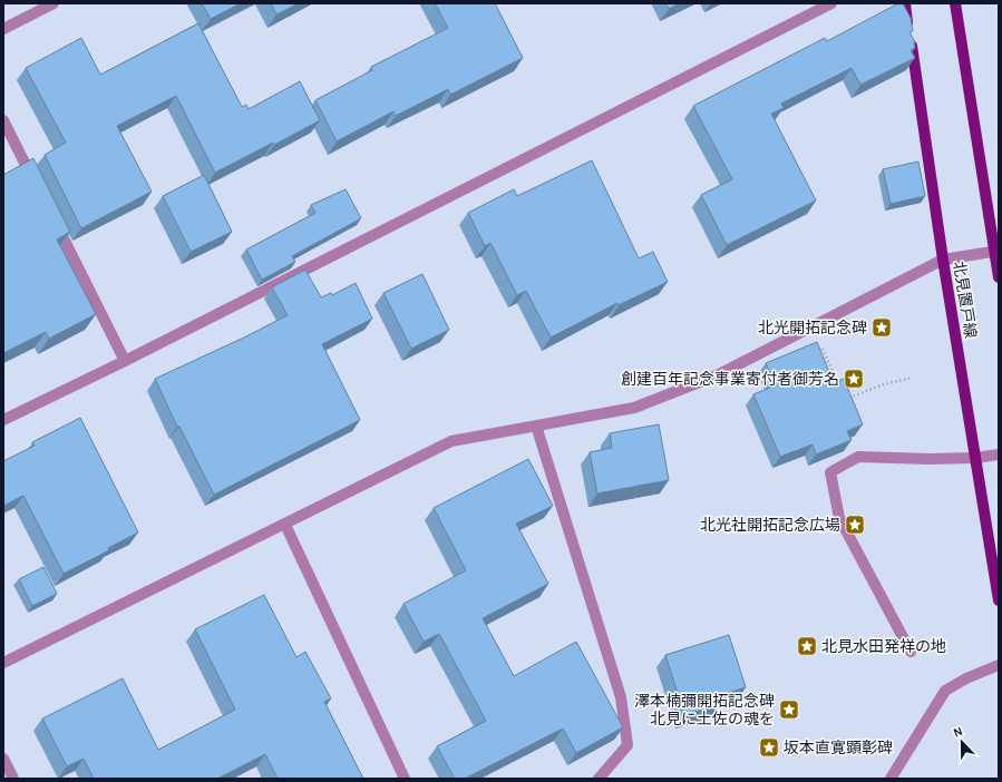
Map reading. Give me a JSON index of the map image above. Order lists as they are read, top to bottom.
{
  "streets": {
    "main road": ["北見置戸線"]
  },
  "places": {
    "place": [
      "北光開拓記念碑",
      "創建百年記念事業寄付者御芳名",
      "北光社開拓記念広場",
      "北見水田発祥の地",
      "澤本楠彌開拓記念碑 北見に土佐の魂を",
      "坂本直寛顕彰碑"
    ]
  },
  "north": "top"
}
